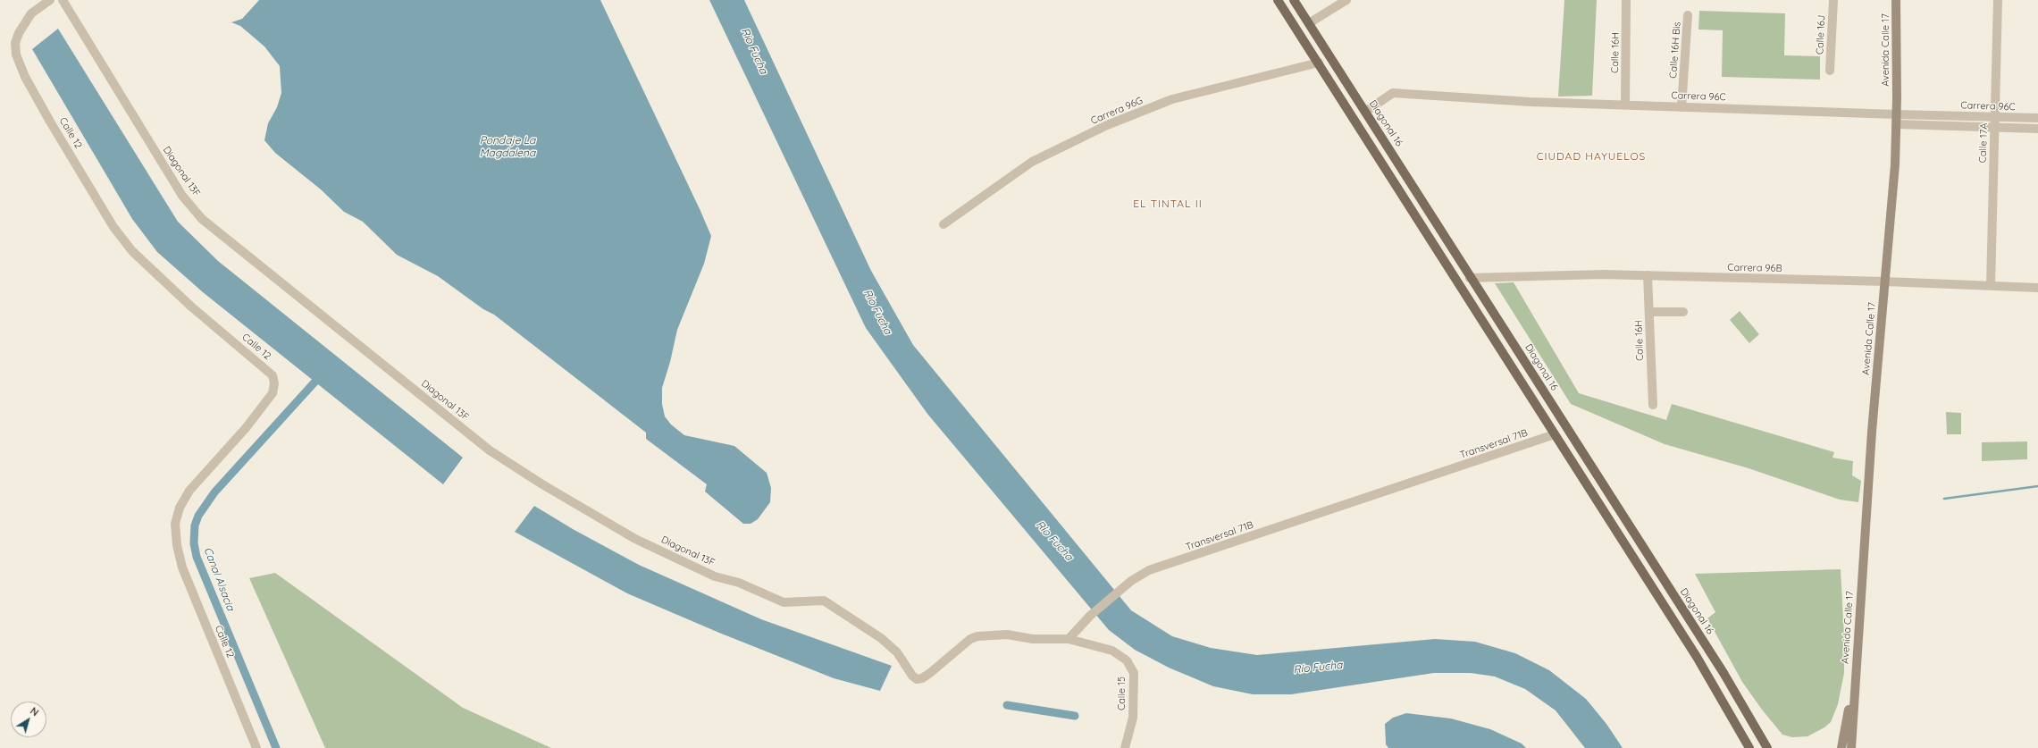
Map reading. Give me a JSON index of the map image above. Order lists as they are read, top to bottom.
{
  "streets": {
    "main road": ["Avenida Calle 17", "Diagonal 16"],
    "street": [
      "Calle 16J",
      "Calle 16H Bis",
      "Calle 16H",
      "Carrera 96C",
      "Carrera 96G",
      "Calle 12",
      "Calle 17A",
      "Diagonal 13F",
      "Carrera 96B",
      "Transversal 71B",
      "Calle 15"
    ]
  },
  "crossings": [
    ["Calle 16H Bis", "Carrera 96C"],
    ["Avenida Calle 17", "Carrera 96C"],
    ["Avenida Calle 17", "Carrera 96B"],
    ["Calle 16H", "Carrera 96C"],
    ["Calle 16H", "Carrera 96B"],
    ["Carrera 96C", "Diagonal 16"],
    ["Carrera 96C", "Calle 17A"],
    ["Diagonal 16", "Carrera 96B"],
    ["Calle 17A", "Carrera 96B"],
    ["Diagonal 13F", "Transversal 71B"],
    ["Diagonal 13F", "Calle 15"],
    ["Transversal 71B", "Calle 15"]
  ],
  "districts": ["CIUDAD HAYUELOS", "EL TINTAL II"],
  "water": ["Río Fucha", "Pondaje La Magdalena", "Canal Alsacia"],
  "north": "top right"
}
